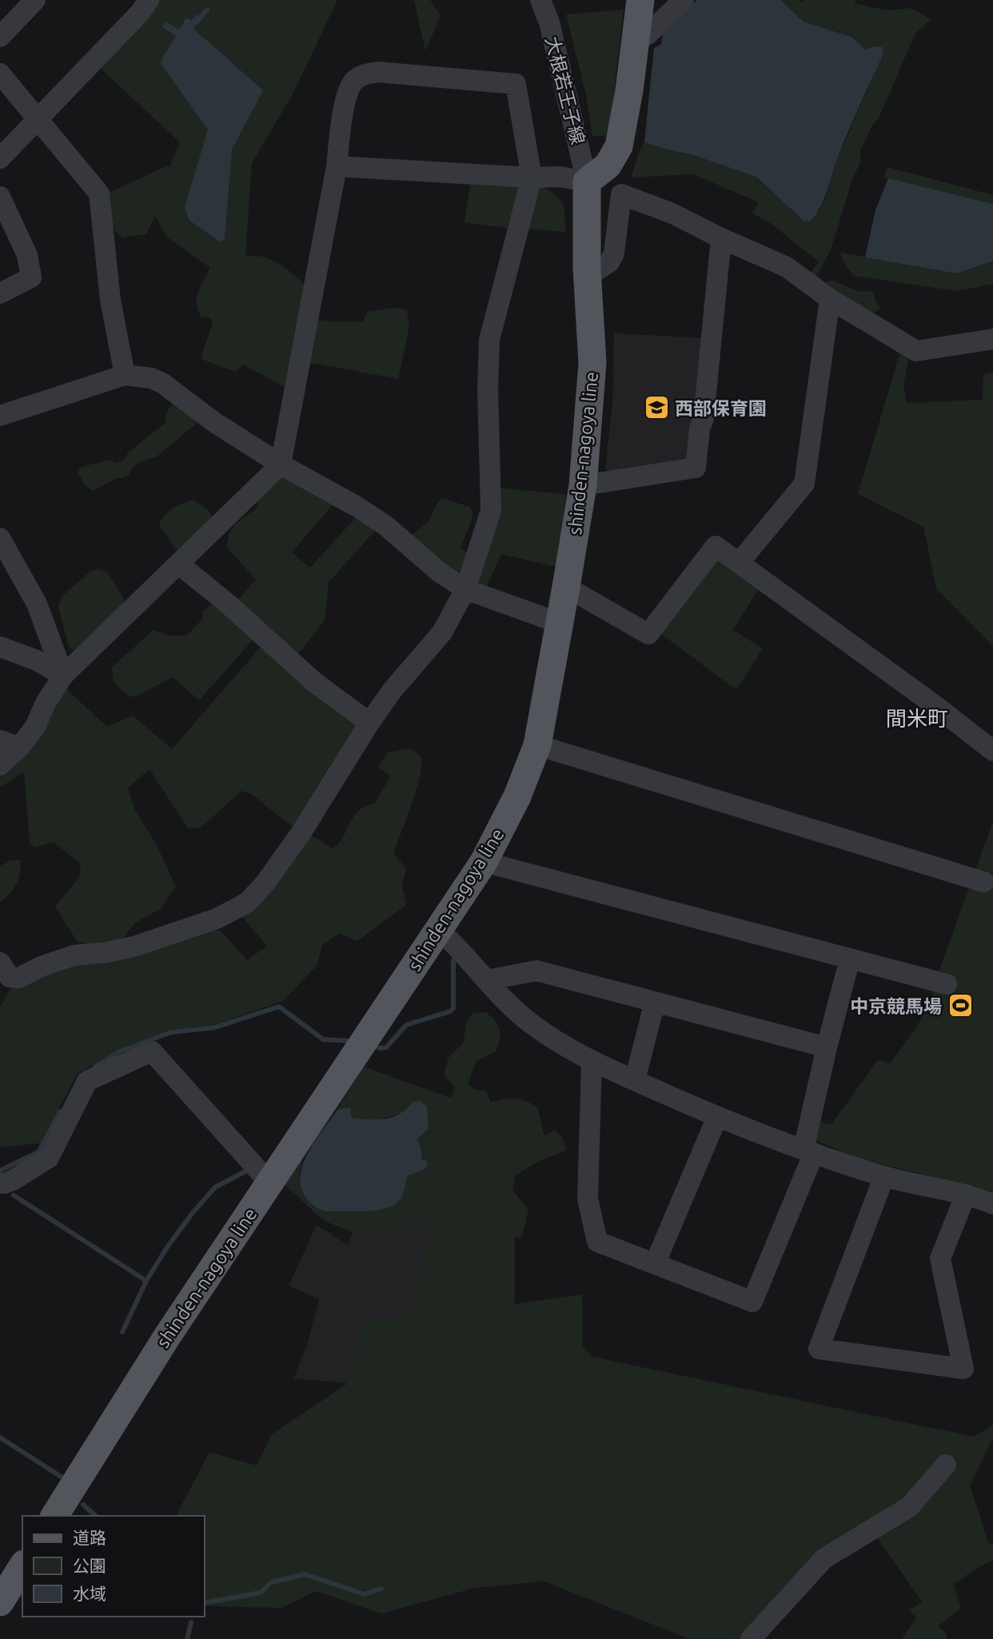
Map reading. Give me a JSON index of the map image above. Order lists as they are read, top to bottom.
{
  "streets": {
    "main road": ["shinden-nagoya line"],
    "street": ["大根若王子線"]
  },
  "crossings": [
    ["大根若王子線", "shinden-nagoya line"]
  ],
  "districts": ["間米町"],
  "places": {
    "school or university": ["西部保育園"],
    "sports": ["中京競馬場"]
  },
  "legend": ["道路", "公園", "水域"]
}
